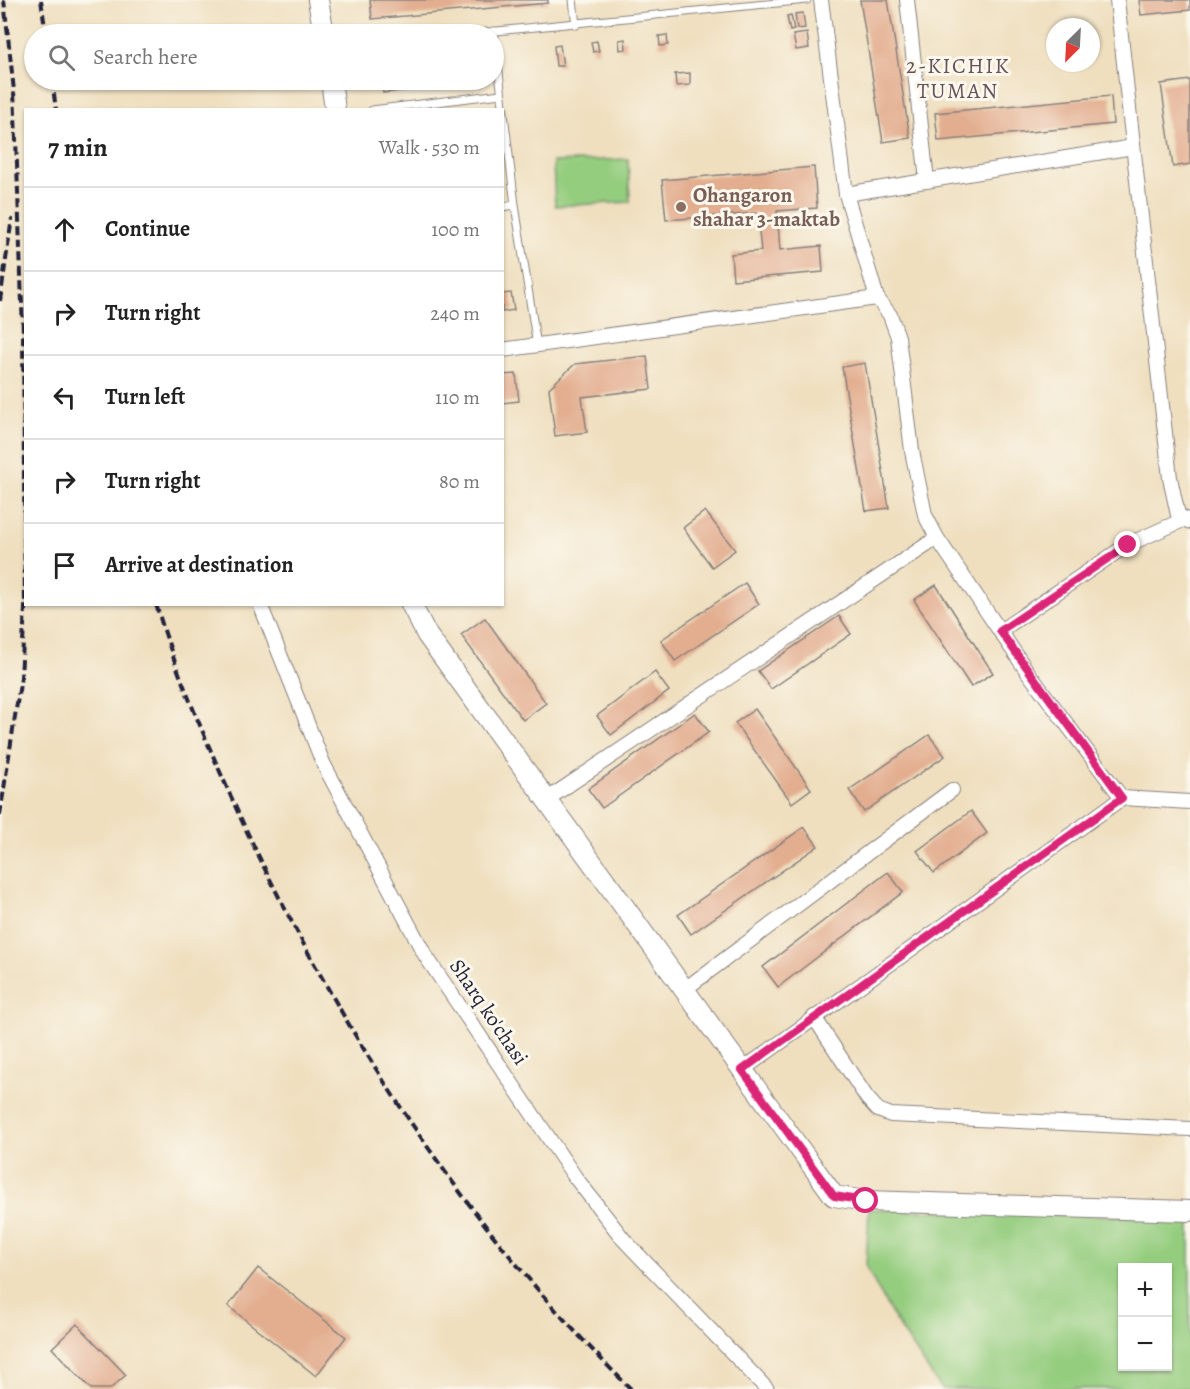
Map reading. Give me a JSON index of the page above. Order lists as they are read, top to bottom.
{
  "streets": {
    "street": ["Sharq ko'chasi"]
  },
  "districts": ["2-KICHIK TUMAN"],
  "places": ["Ohangaron shahar 3-maktab"],
  "north": "bottom left",
  "page": {
    "search": "Search here",
    "heading": ["7 min", "Walk · 530 m"],
    "list": [
      ["Continue", "100 m"],
      ["Turn right", "240 m"],
      ["Turn left", "110 m"],
      ["Turn right", "80 m"],
      "Arrive at destination"
    ],
    "map_buttons": ["+", "−"]
  }
}
